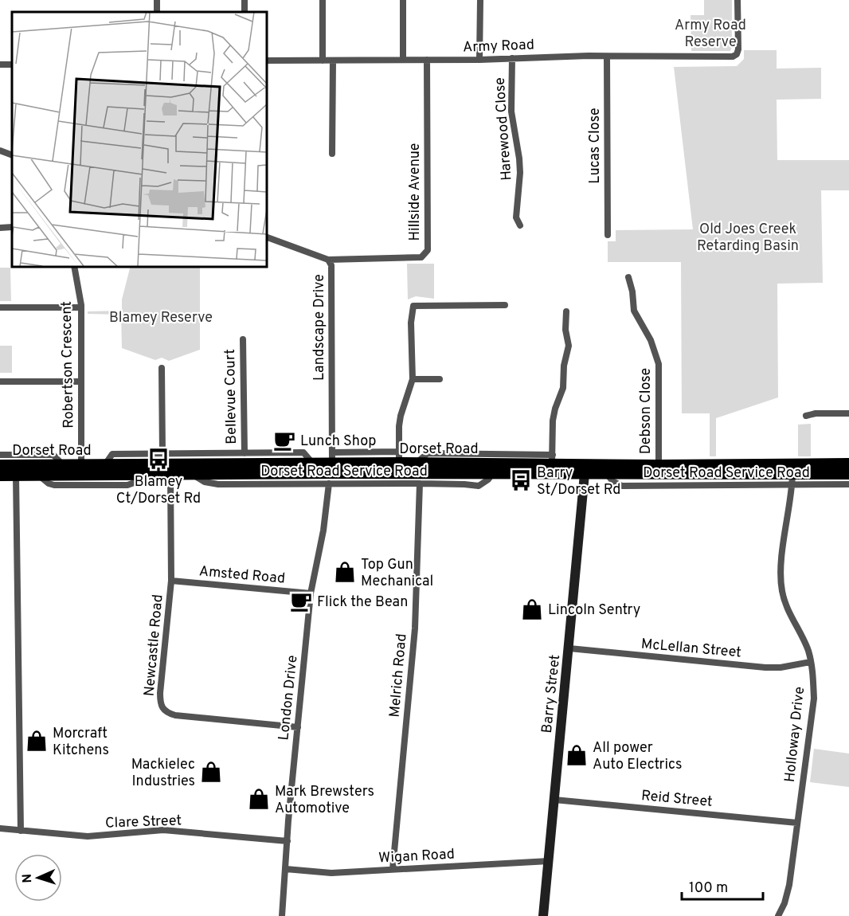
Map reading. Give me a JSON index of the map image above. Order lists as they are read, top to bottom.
{
  "streets": {
    "main road": ["Dorset Road", "Barry Street"],
    "street": [
      "Army Road",
      "Harewood Close",
      "Lucas Close",
      "Hillside Avenue",
      "Landscape Drive",
      "Robertson Crescent",
      "Bellevue Court",
      "Debson Close",
      "Dorset Road Service Road",
      "Amsted Road",
      "Newcastle Road",
      "McLellan Street",
      "Melrich Road",
      "London Drive",
      "Holloway Drive",
      "Reid Street",
      "Clare Street",
      "Wigan Road"
    ]
  },
  "crossings": [
    ["Army Road", "Harewood Close"],
    ["Army Road", "Lucas Close"],
    ["Army Road", "Hillside Avenue"],
    ["Hillside Avenue", "Landscape Drive"],
    ["Landscape Drive", "Dorset Road"],
    ["Landscape Drive", "Dorset Road Service Road"],
    ["Landscape Drive", "London Drive"],
    ["Robertson Crescent", "Dorset Road"],
    ["Bellevue Court", "Dorset Road Service Road"],
    ["Debson Close", "Dorset Road"],
    ["Dorset Road", "Dorset Road Service Road"],
    ["Dorset Road", "Newcastle Road"],
    ["Dorset Road", "Barry Street"],
    ["Dorset Road", "London Drive"],
    ["Dorset Road", "Holloway Drive"],
    ["Dorset Road Service Road", "Melrich Road"],
    ["Dorset Road Service Road", "London Drive"],
    ["Dorset Road Service Road", "Holloway Drive"],
    ["Amsted Road", "Newcastle Road"],
    ["Amsted Road", "London Drive"],
    ["Newcastle Road", "London Drive"],
    ["McLellan Street", "Barry Street"],
    ["McLellan Street", "Holloway Drive"],
    ["Melrich Road", "Wigan Road"],
    ["Barry Street", "Reid Street"],
    ["Barry Street", "Wigan Road"],
    ["London Drive", "Clare Street"],
    ["London Drive", "Wigan Road"],
    ["Holloway Drive", "Reid Street"]
  ],
  "parks": ["Army Road Reserve", "Old Joes Creek Retarding Basin", "Blamey Reserve"],
  "places": {
    "cafe": ["Lunch Shop", "Flick the Bean"],
    "bus stop": ["Blamey Ct/Dorset Rd", "Barry St/Dorset Rd"],
    "shop": [
      "Top Gun Mechanical",
      "Lincoln Sentry",
      "Morcraft Kitchens",
      "All power Auto Electrics",
      "Mackielec Industries",
      "Mark Brewsters Automotive"
    ]
  },
  "scale_bar": "100 m",
  "north": "left"
}
